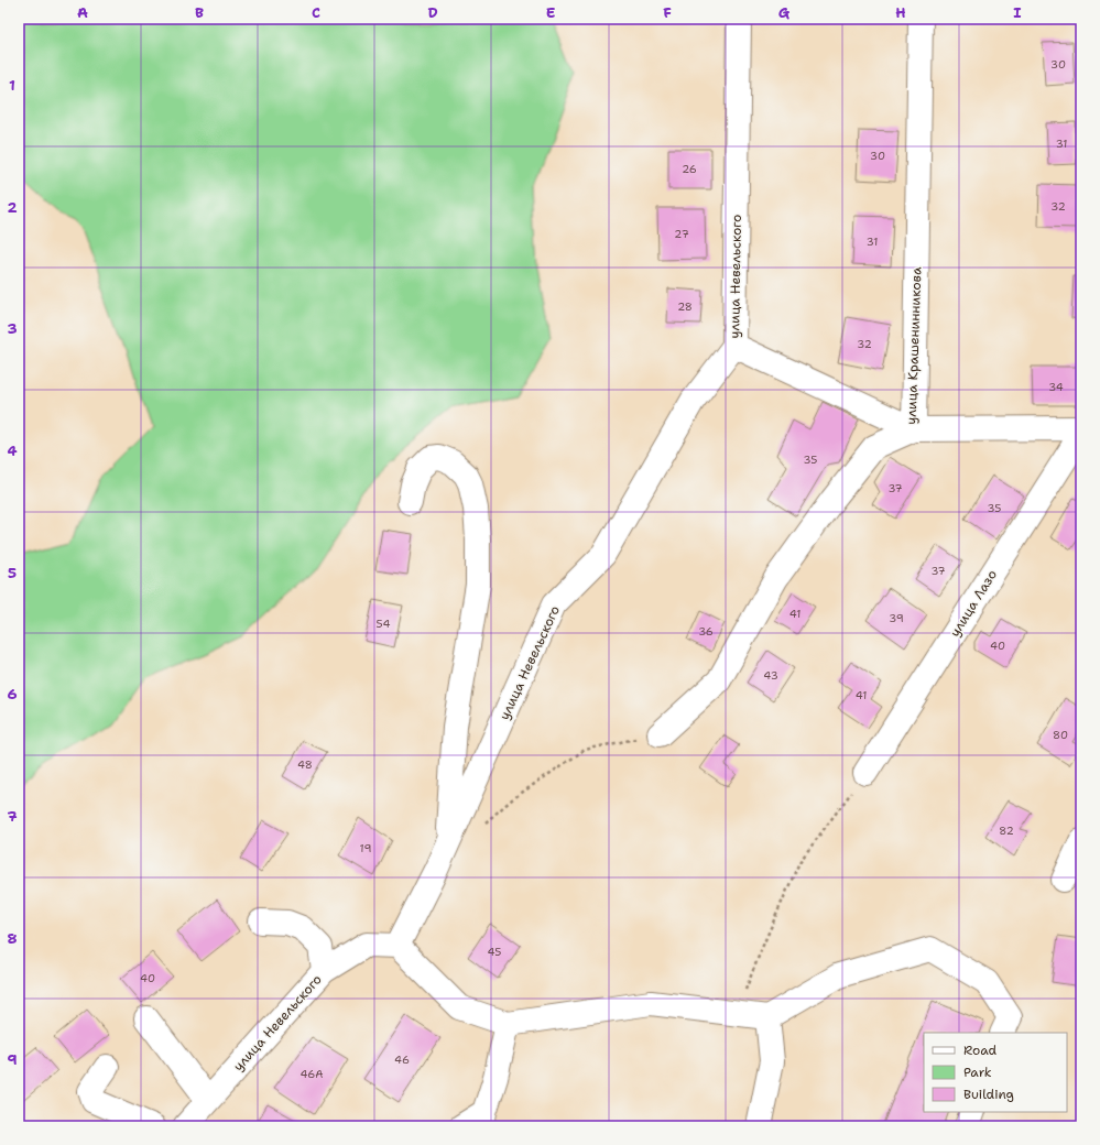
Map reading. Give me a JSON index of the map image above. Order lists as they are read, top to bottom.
{
  "streets": {
    "street": ["улица Невельского", "улица Крашенинникова", "улица Лазо"]
  },
  "house_numbers": [
    "30",
    "31",
    "30",
    "26",
    "32",
    "27",
    "31",
    "28",
    "32",
    "34",
    "35",
    "37",
    "35",
    "37",
    "41",
    "39",
    "54",
    "36",
    "40",
    "43",
    "41",
    "80",
    "48",
    "82",
    "19",
    "45",
    "40",
    "46",
    "46А"
  ],
  "legend": ["Road", "Park", "Building"],
  "grid": {
    "columns": [
      "A",
      "B",
      "C",
      "D",
      "E",
      "F",
      "G",
      "H",
      "I"
    ],
    "rows": [
      "1",
      "2",
      "3",
      "4",
      "5",
      "6",
      "7",
      "8",
      "9"
    ]
  }
}
